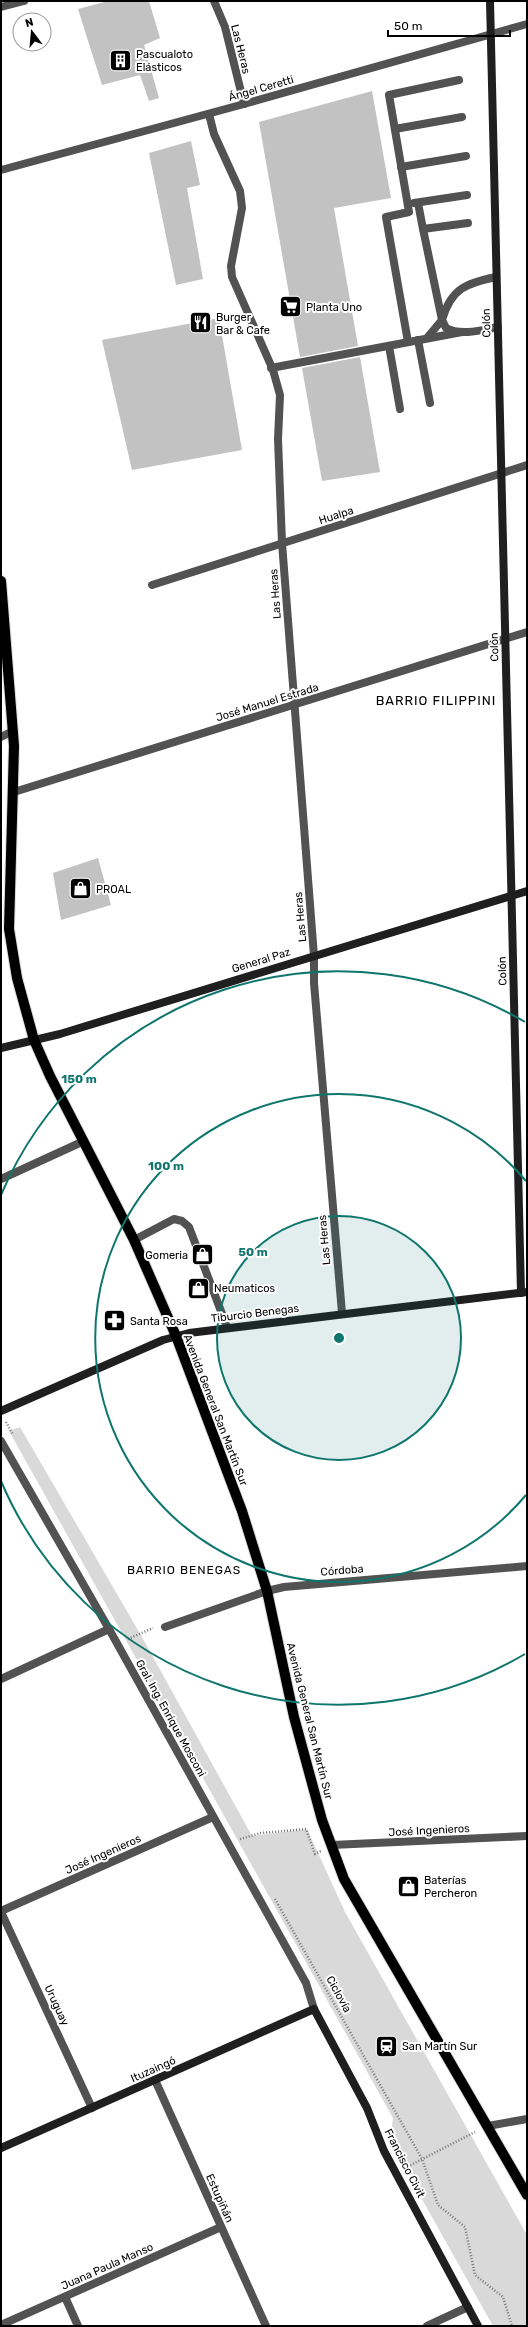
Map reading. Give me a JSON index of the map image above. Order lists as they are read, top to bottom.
{
  "streets": {
    "main road": ["Avenida General San Martín Sur"],
    "street": [
      "Las Heras",
      "Ángel Ceretti",
      "Colón",
      "Hualpa",
      "José Manuel Estrada",
      "General Paz",
      "Tiburcio Benegas",
      "Córdoba",
      "Gral. Ing. Enrique Mosconi",
      "José Ingenieros",
      "Uruguay",
      "Ituzaingó",
      "Francisco Civit",
      "Estupiñán",
      "Juana Paula Manso"
    ],
    "path": ["Ciclovía"]
  },
  "crossings": [
    ["Las Heras", "Ángel Ceretti"],
    ["Las Heras", "Hualpa"],
    ["Las Heras", "José Manuel Estrada"],
    ["Las Heras", "General Paz"],
    ["Las Heras", "Tiburcio Benegas"],
    ["Ángel Ceretti", "Colón"],
    ["Colón", "Hualpa"],
    ["Colón", "José Manuel Estrada"],
    ["Colón", "General Paz"],
    ["Colón", "Tiburcio Benegas"],
    ["José Manuel Estrada", "Avenida General San Martín Sur"],
    ["General Paz", "Avenida General San Martín Sur"],
    ["Tiburcio Benegas", "Avenida General San Martín Sur"],
    ["Avenida General San Martín Sur", "Córdoba"],
    ["Avenida General San Martín Sur", "José Ingenieros"],
    ["Gral. Ing. Enrique Mosconi", "José Ingenieros"],
    ["Gral. Ing. Enrique Mosconi", "Ituzaingó"],
    ["Gral. Ing. Enrique Mosconi", "Francisco Civit"],
    ["José Ingenieros", "Uruguay"],
    ["Uruguay", "Ituzaingó"],
    ["Ituzaingó", "Francisco Civit"],
    ["Ituzaingó", "Estupiñán"],
    ["Estupiñán", "Juana Paula Manso"]
  ],
  "districts": ["BARRIO FILIPPINI", "BARRIO BENEGAS"],
  "places": {
    "building": ["Pascualoto Elásticos"],
    "supermarket": ["Planta Uno"],
    "restaurant": ["Burger Bar & Cafe"],
    "shop": [
      "PROAL",
      "Gomeria",
      "Neumaticos",
      "Baterías Percheron"
    ],
    "pharmacy": ["Santa Rosa"],
    "station": ["San Martín Sur"]
  },
  "scale_bar": "50 m",
  "north": "top",
  "rings": ["150 m", "100 m", "50 m"]
}
